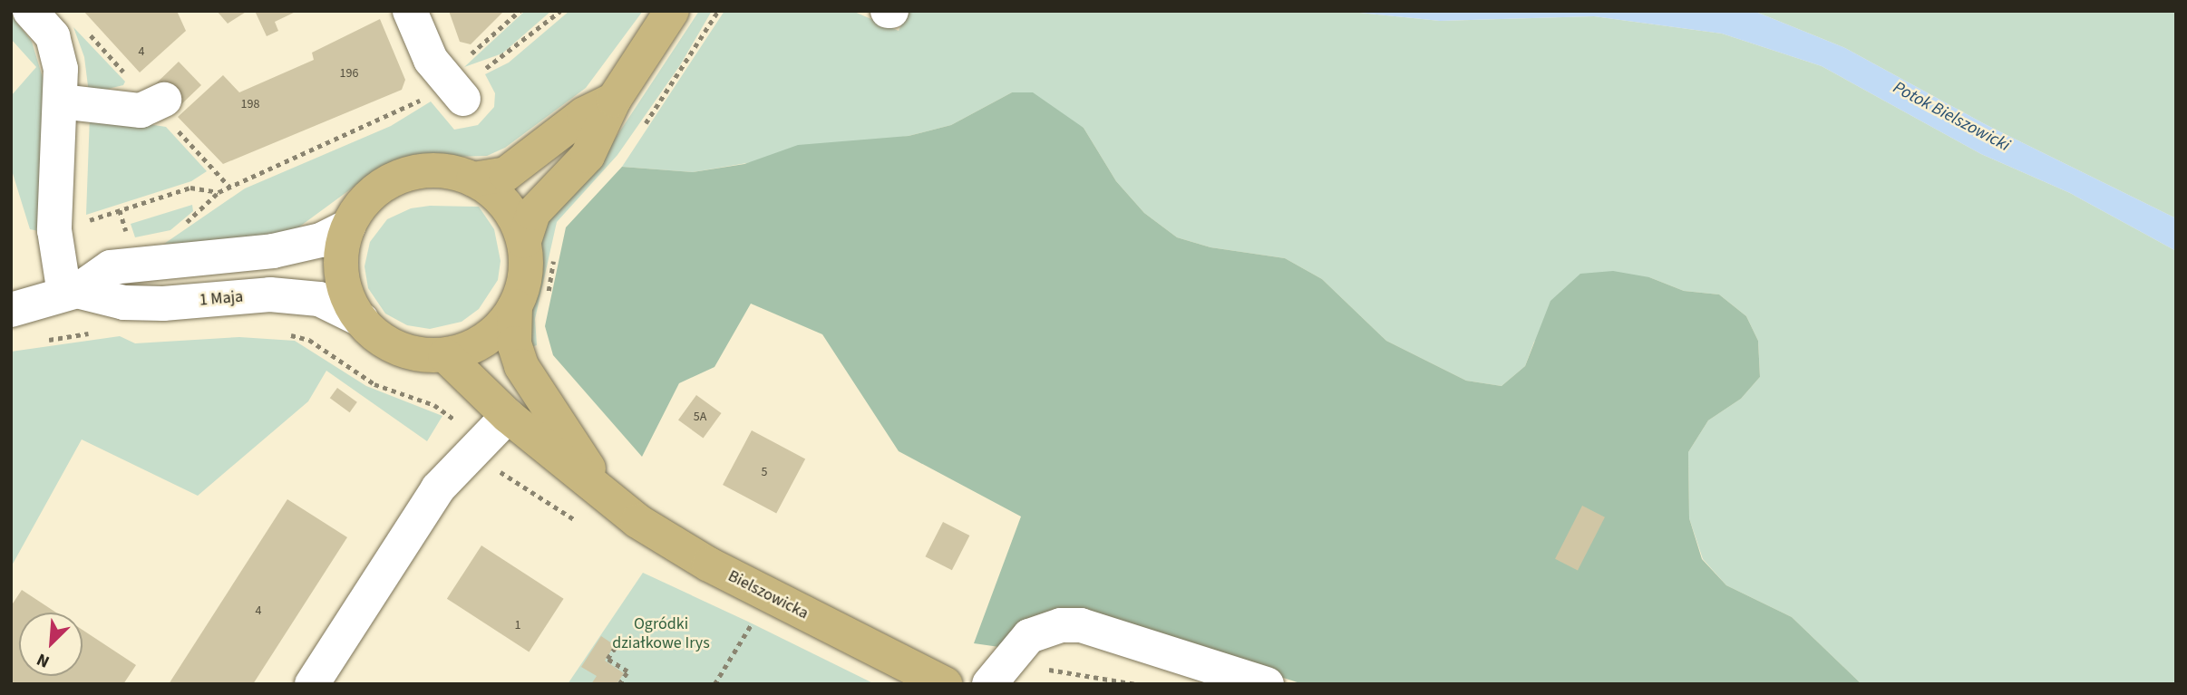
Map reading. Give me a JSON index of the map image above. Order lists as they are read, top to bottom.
{
  "streets": {
    "main road": ["Bielszowicka"],
    "street": ["1 Maja"]
  },
  "crossings": [
    ["1 Maja", "Bielszowicka"]
  ],
  "water": ["Potok Bielszowicki"],
  "parks": ["Ogródki działkowe Irys"],
  "house_numbers": [
    "4",
    "196",
    "198",
    "5A",
    "5",
    "4",
    "1"
  ],
  "north": "bottom left"
}
